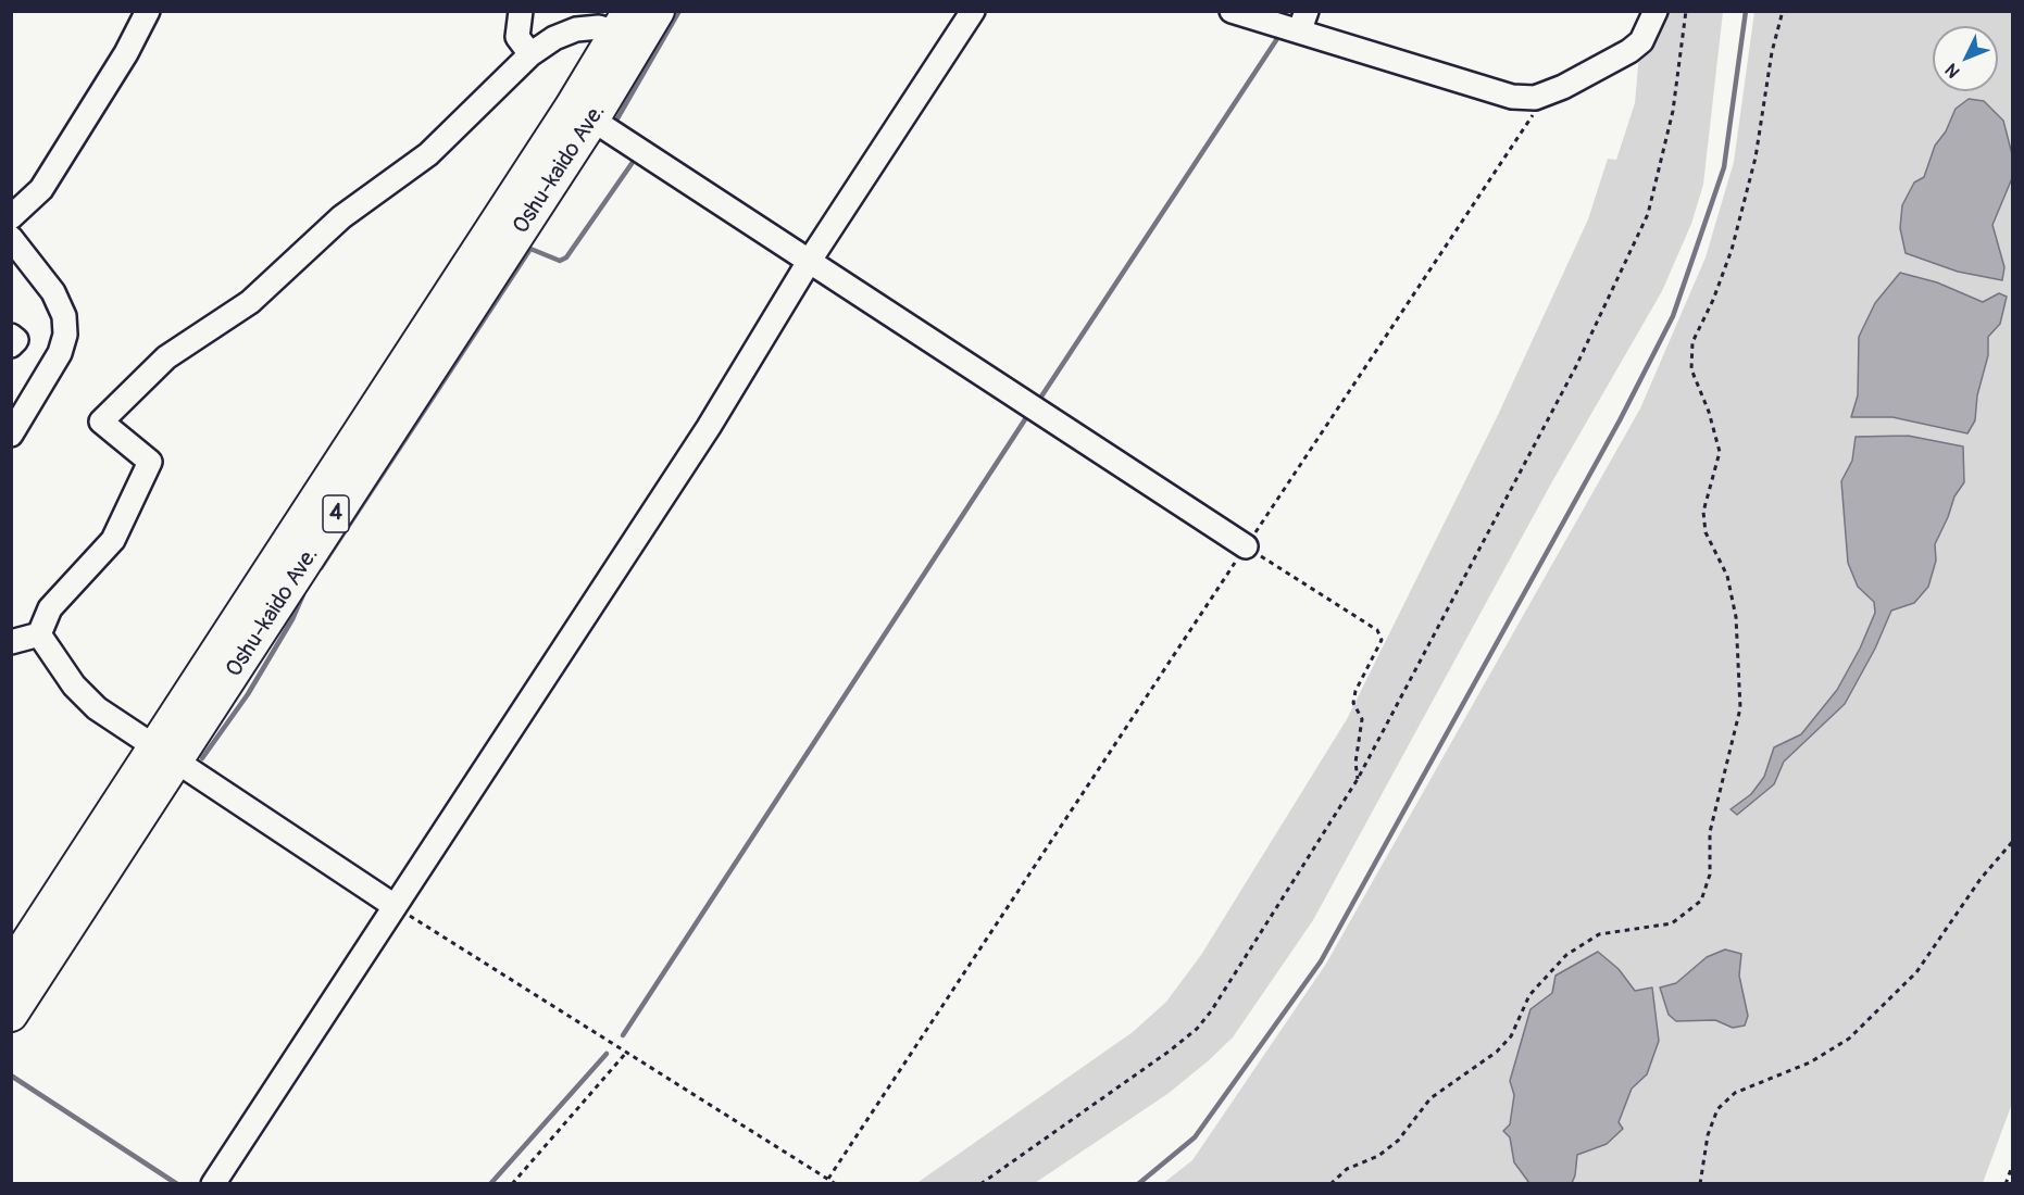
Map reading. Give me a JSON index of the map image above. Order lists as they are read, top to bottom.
{
  "streets": {
    "highway": ["Oshu-kaido Ave.", "4"]
  },
  "north": "bottom left"
}
